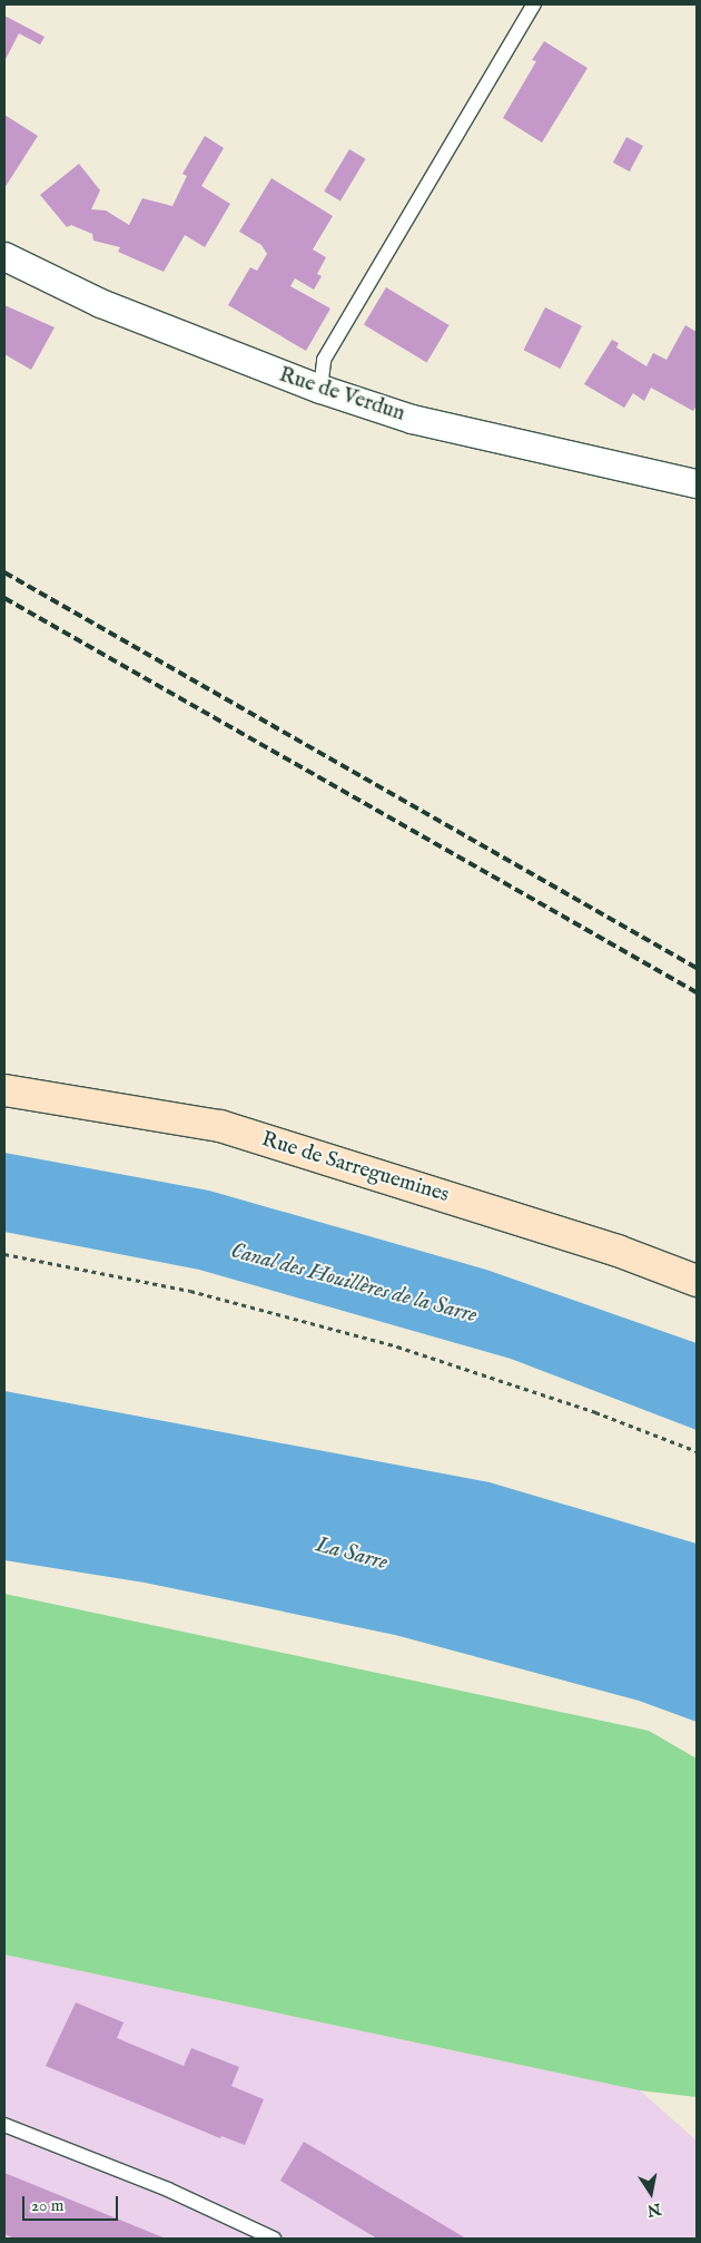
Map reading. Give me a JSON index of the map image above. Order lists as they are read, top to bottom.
{
  "streets": {
    "street": ["Rue de Verdun", "Rue de Sarreguemines"]
  },
  "water": ["Canal des Houillères de la Sarre", "La Sarre"],
  "scale_bar": "20 m",
  "north": "bottom"
}
